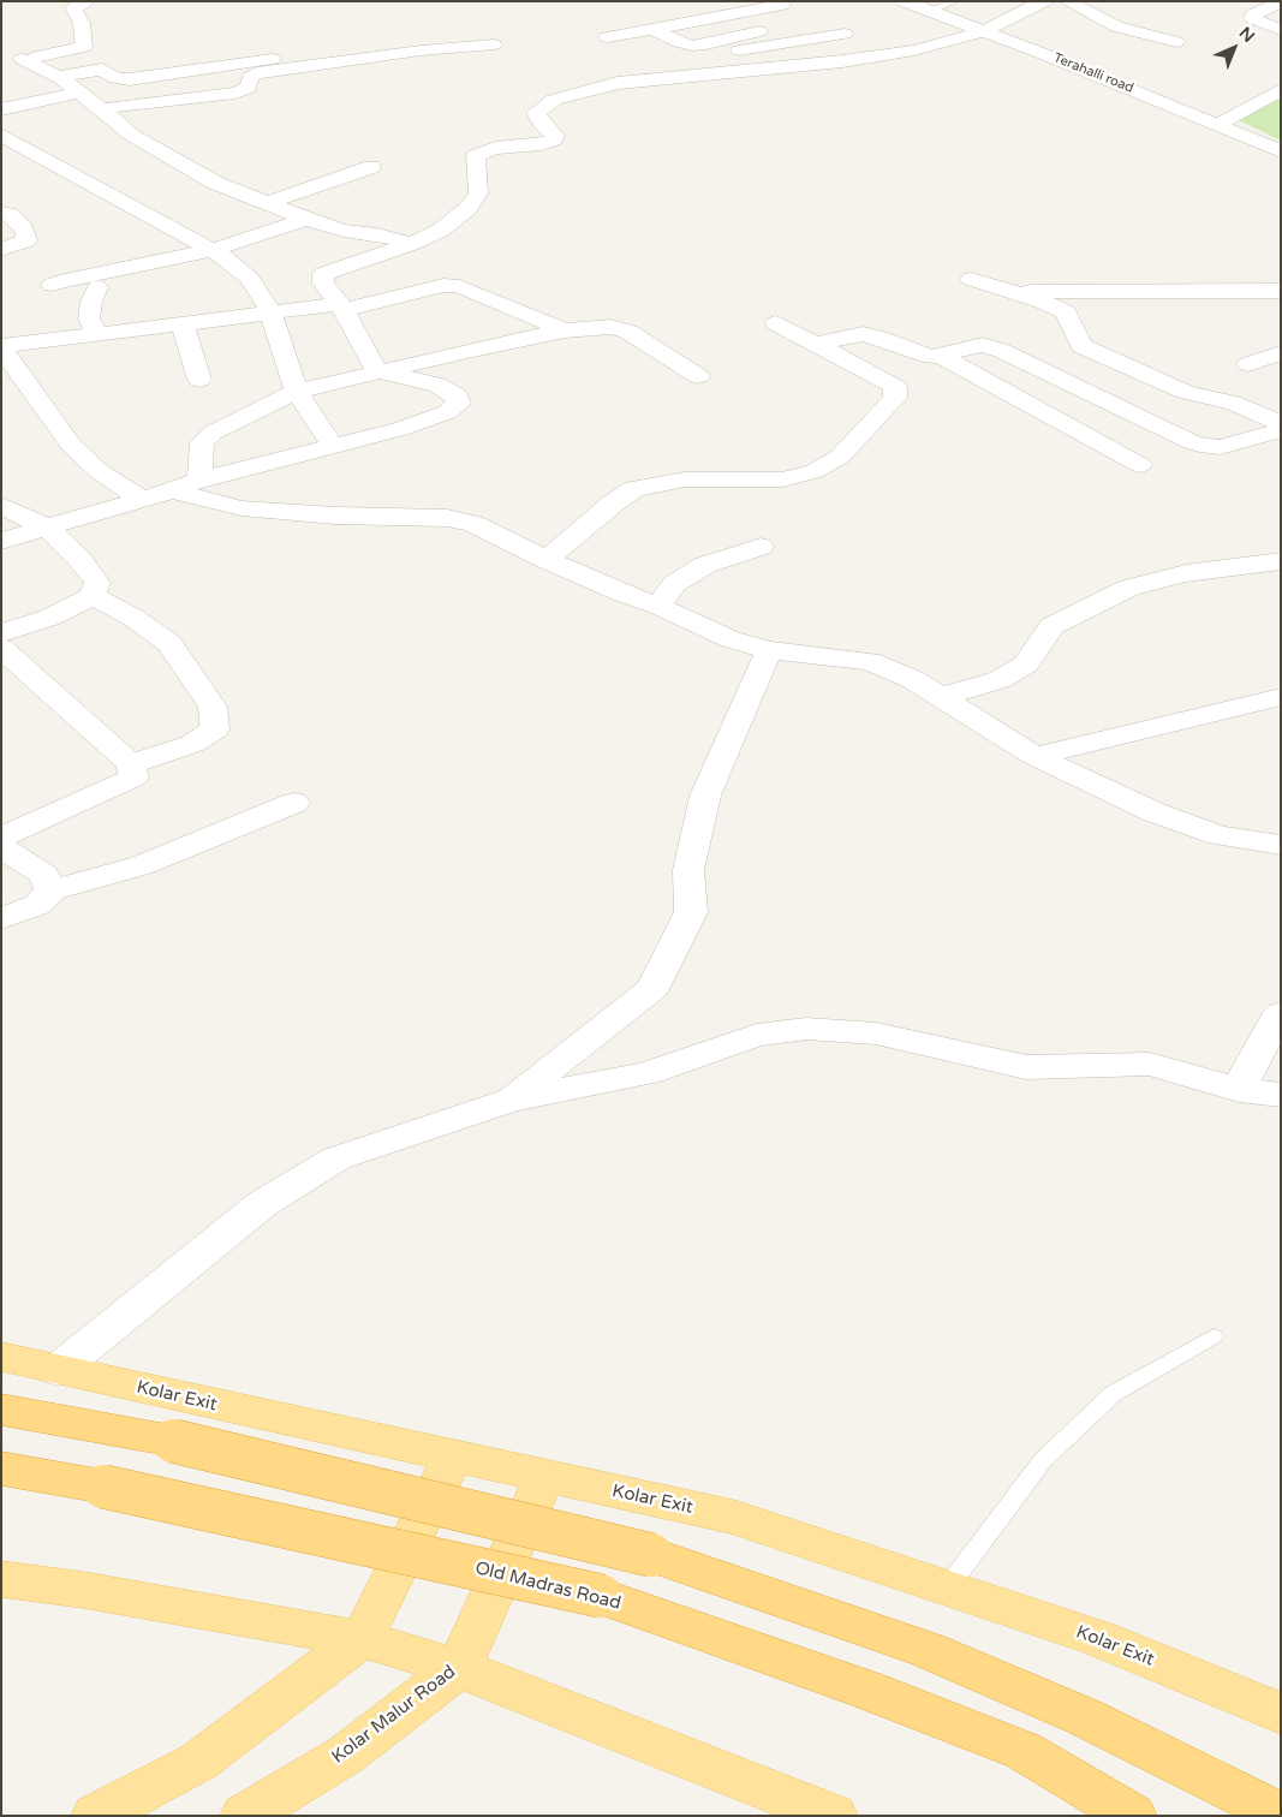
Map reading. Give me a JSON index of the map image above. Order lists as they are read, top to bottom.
{
  "streets": {
    "highway": ["Old Madras Road"],
    "main road": ["Kolar Exit", "Kolar Malur Road"],
    "street": ["Terahalli road"]
  },
  "crossings": [
    ["Kolar Exit", "Kolar Malur Road"]
  ],
  "north": "top right"
}
